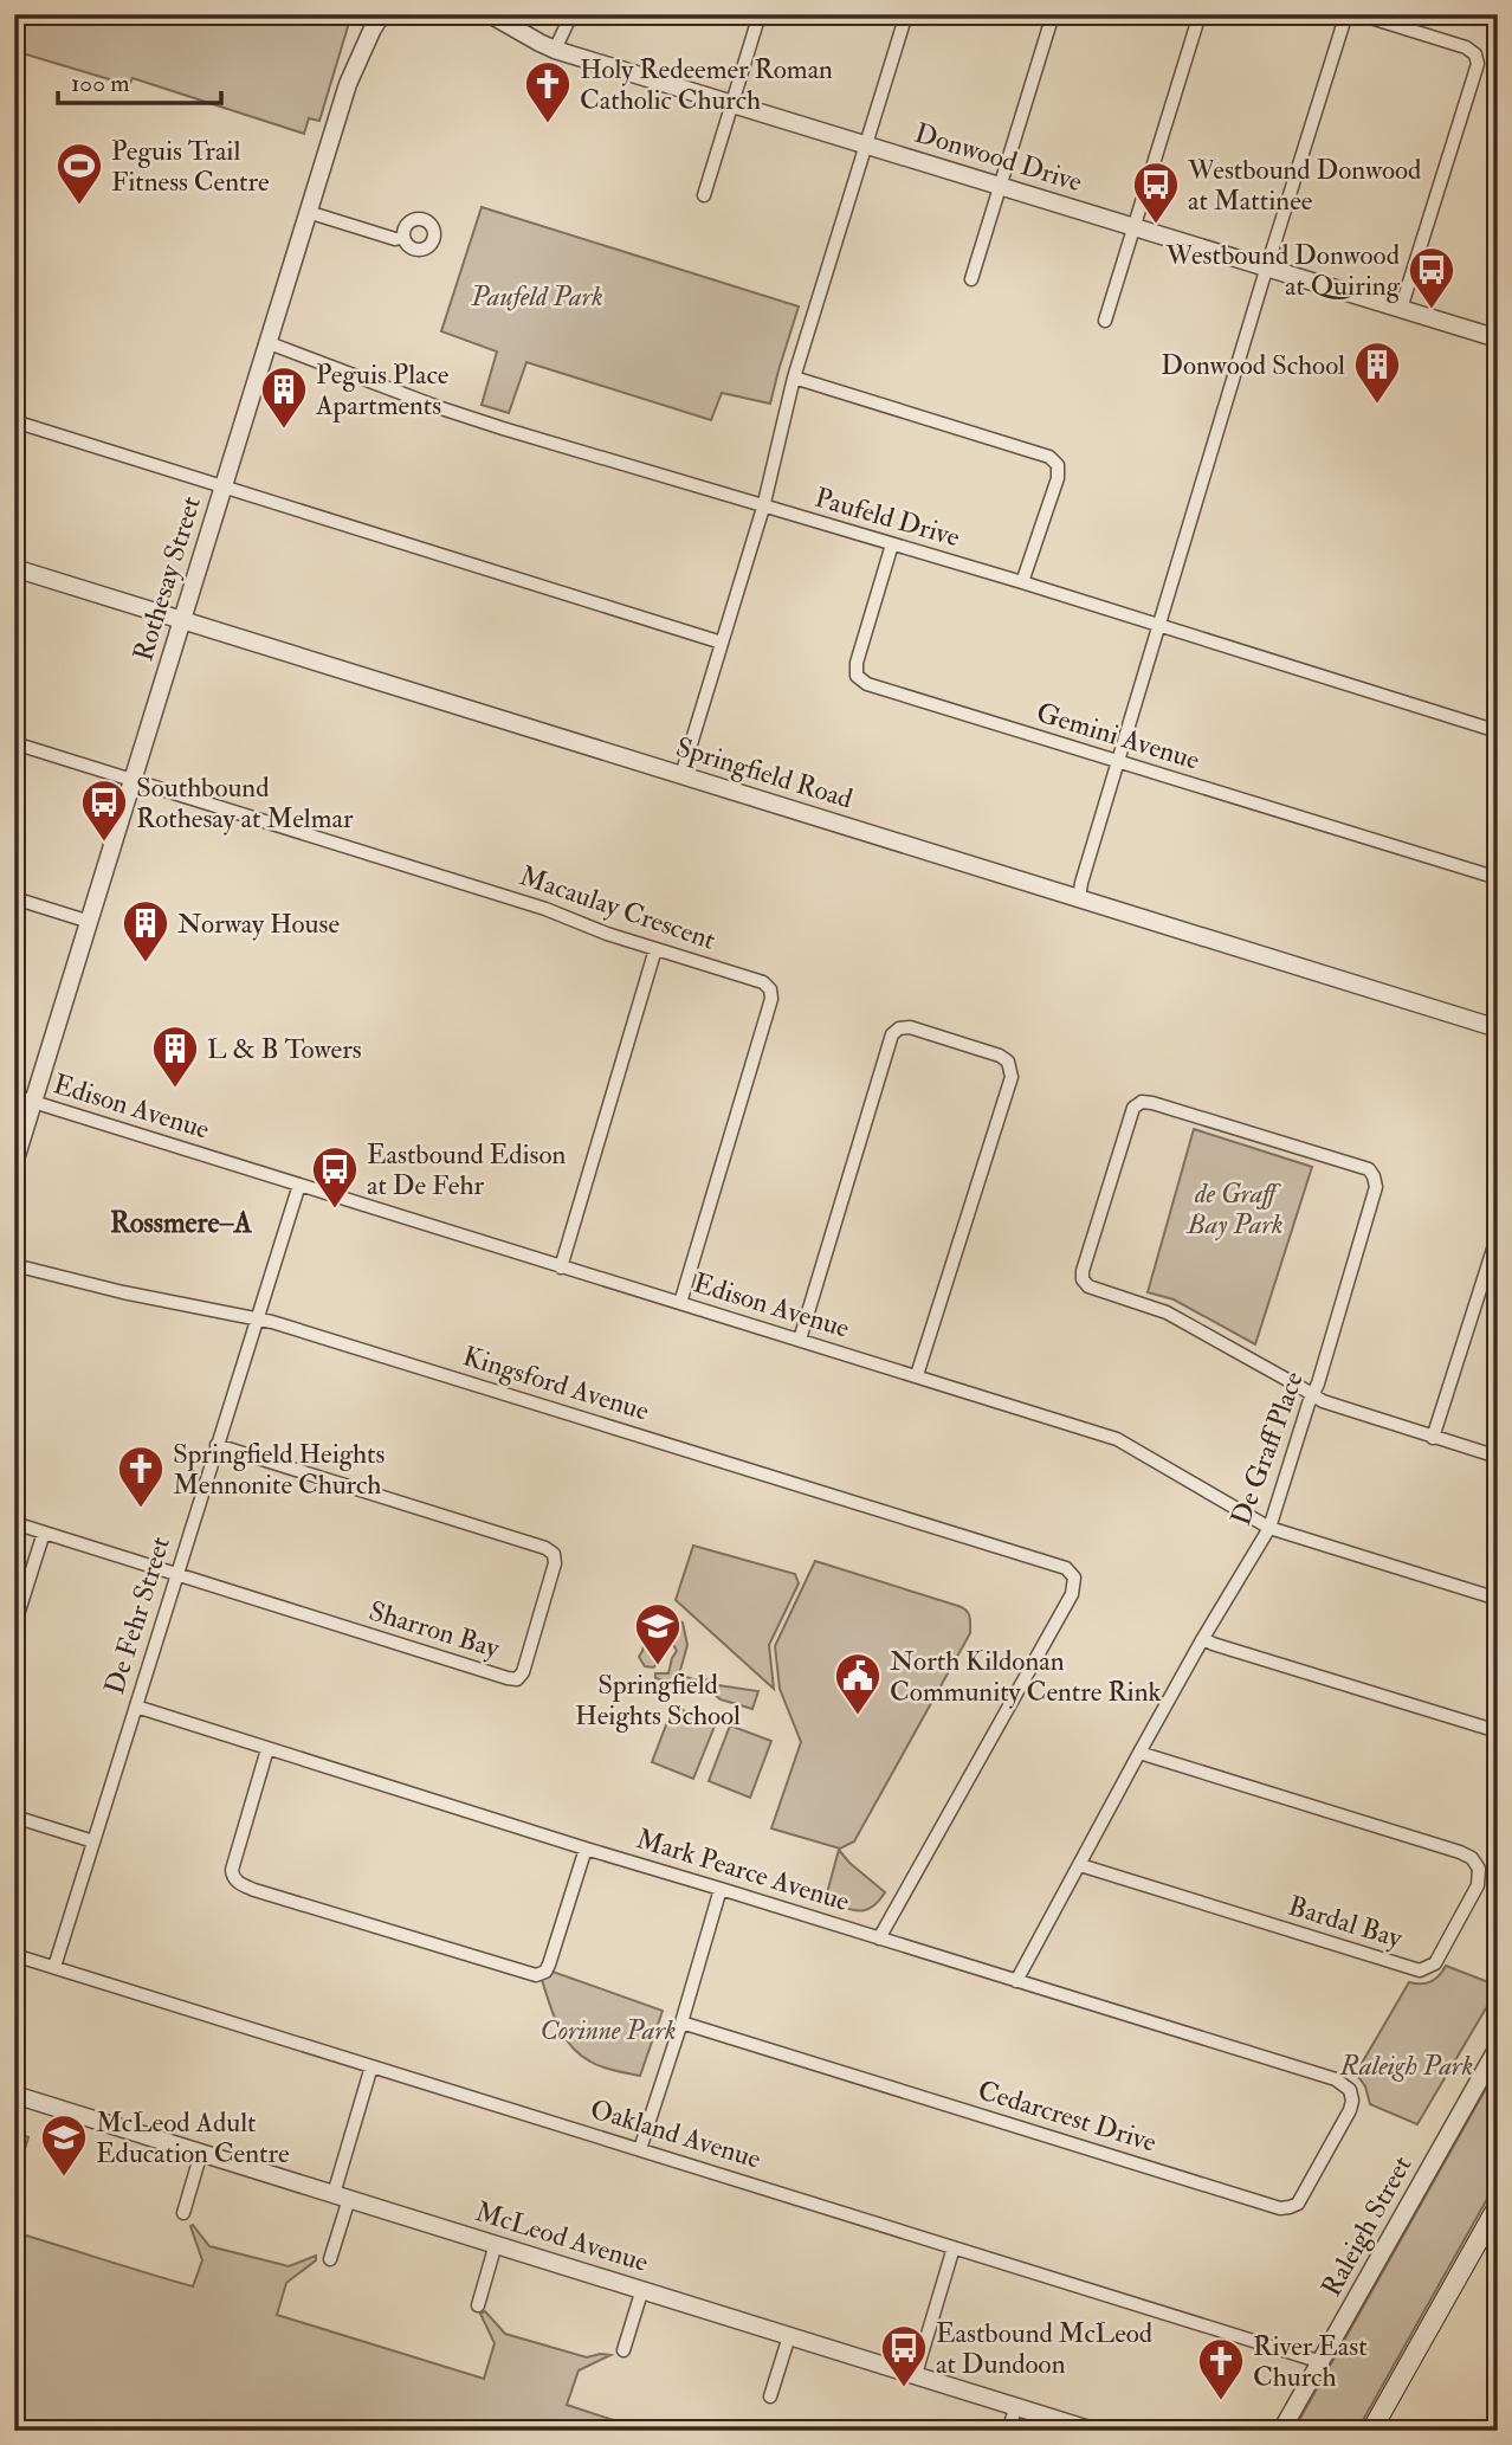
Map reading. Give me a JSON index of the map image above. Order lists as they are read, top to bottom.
{
  "streets": {
    "street": [
      "Donwood Drive",
      "Paufeld Drive",
      "Rothesay Street",
      "Gemini Avenue",
      "Springfield Road",
      "Macaulay Crescent",
      "Edison Avenue",
      "Kingsford Avenue",
      "De Graff Place",
      "De Fehr Street",
      "Sharron Bay",
      "Mark Pearce Avenue",
      "Bardal Bay",
      "Cedarcrest Drive",
      "Oakland Avenue",
      "Raleigh Street",
      "McLeod Avenue"
    ]
  },
  "crossings": [
    ["Paufeld Drive", "Rothesay Street"],
    ["Paufeld Drive", "Gemini Avenue"],
    ["Rothesay Street", "Springfield Road"],
    ["Rothesay Street", "Macaulay Crescent"],
    ["Rothesay Street", "Edison Avenue"],
    ["Macaulay Crescent", "Edison Avenue"],
    ["Edison Avenue", "De Graff Place"],
    ["Edison Avenue", "De Fehr Street"],
    ["Kingsford Avenue", "De Fehr Street"],
    ["Kingsford Avenue", "Mark Pearce Avenue"],
    ["De Graff Place", "Mark Pearce Avenue"],
    ["De Graff Place", "Bardal Bay"],
    ["De Fehr Street", "Sharron Bay"],
    ["De Fehr Street", "Mark Pearce Avenue"],
    ["De Fehr Street", "Oakland Avenue"],
    ["Mark Pearce Avenue", "Cedarcrest Drive"],
    ["Oakland Avenue", "Raleigh Street"]
  ],
  "districts": ["Rossmere–A"],
  "parks": [
    "Paufeld Park",
    "de Graff Bay Park",
    "Corinne Park",
    "Raleigh Park"
  ],
  "places": {
    "church": ["Holy Redeemer Roman Catholic Church", "Springfield Heights Mennonite Church", "River East Church"],
    "sports": ["Peguis Trail Fitness Centre"],
    "bus stop": [
      "Westbound Donwood at Mattinee",
      "Westbound Donwood at Quiring",
      "Southbound Rothesay at Melmar",
      "Eastbound Edison at De Fehr",
      "Eastbound McLeod at Dundoon"
    ],
    "building": [
      "Donwood School",
      "Peguis Place Apartments",
      "Norway House",
      "L & B Towers"
    ],
    "school or university": ["Springfield Heights School", "McLeod Adult Education Centre"],
    "public building": ["North Kildonan Community Centre Rink"]
  },
  "scale_bar": "100 m"
}
